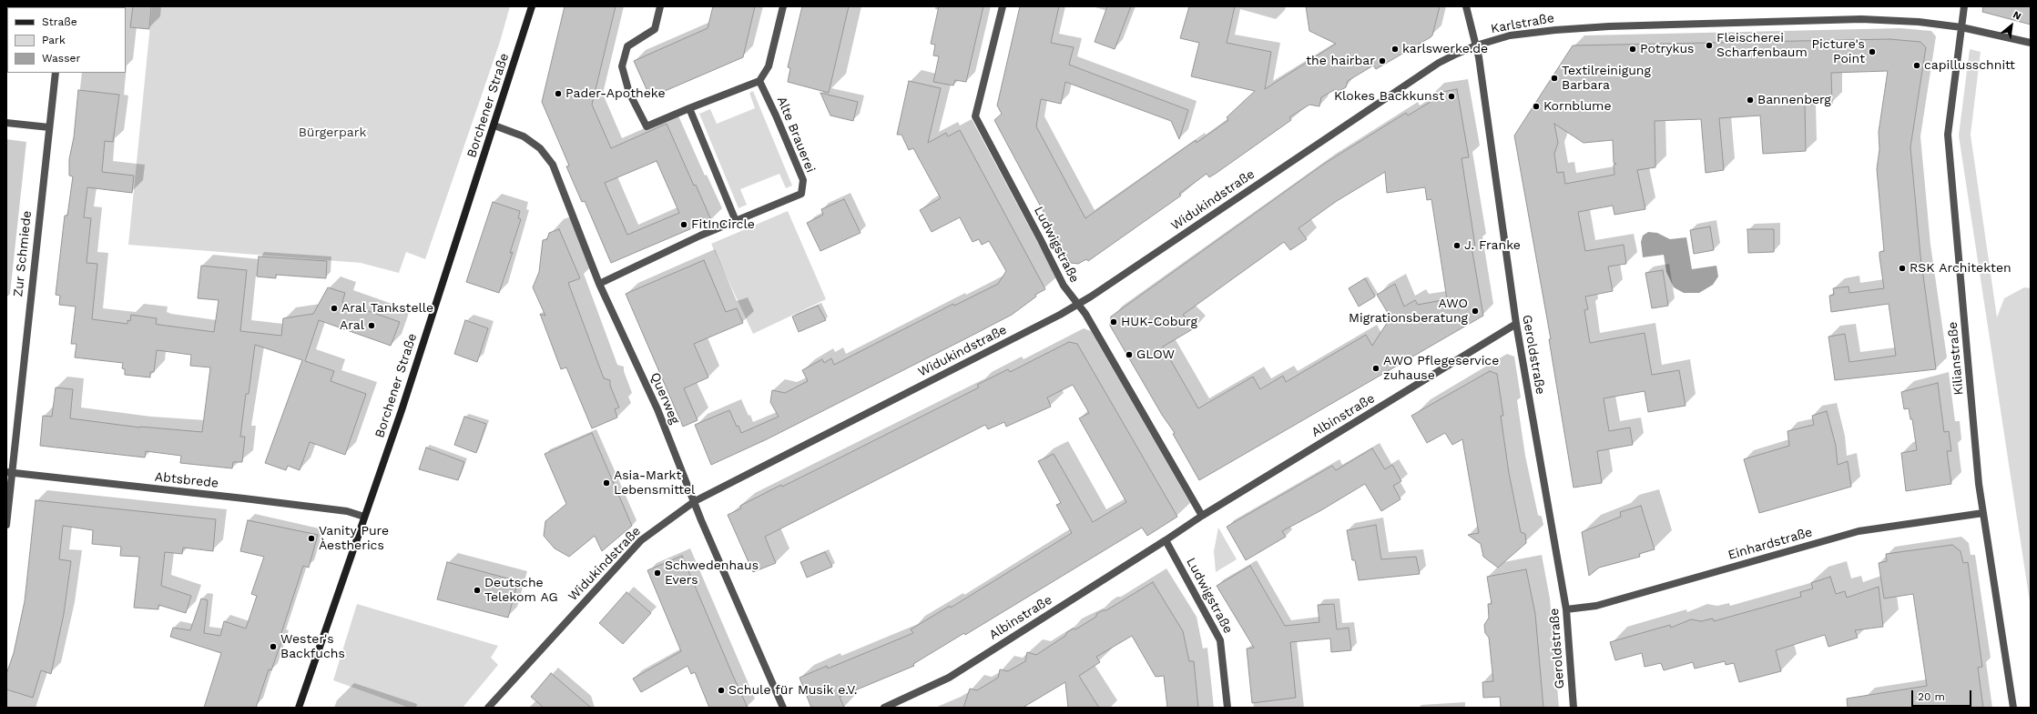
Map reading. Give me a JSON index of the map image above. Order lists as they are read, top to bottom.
{
  "streets": {
    "main road": ["Borchener Straße"],
    "street": [
      "Karlstraße",
      "Alte Brauerei",
      "Widukindstraße",
      "Ludwigstraße",
      "Zur Schmiede",
      "Geroldstraße",
      "Kilianstraße",
      "Querweg",
      "Albinstraße",
      "Abtsbrede",
      "Einhardstraße"
    ]
  },
  "crossings": [
    ["Karlstraße", "Widukindstraße"],
    ["Karlstraße", "Geroldstraße"],
    ["Karlstraße", "Kilianstraße"],
    ["Borchener Straße", "Querweg"],
    ["Borchener Straße", "Abtsbrede"],
    ["Alte Brauerei", "Querweg"],
    ["Widukindstraße", "Ludwigstraße"],
    ["Widukindstraße", "Geroldstraße"],
    ["Widukindstraße", "Querweg"],
    ["Ludwigstraße", "Albinstraße"],
    ["Zur Schmiede", "Abtsbrede"],
    ["Geroldstraße", "Albinstraße"],
    ["Geroldstraße", "Einhardstraße"],
    ["Kilianstraße", "Einhardstraße"]
  ],
  "parks": ["Bürgerpark"],
  "places": [
    "Fleischerei Scharfenbaum",
    "karlswerke.de",
    "Potrykus",
    "Picture's Point",
    "the hairbar",
    "capillusschnitt",
    "Textilreinigung Barbara",
    "Pader-Apotheke",
    "Klokes Backkunst",
    "Bannenberg",
    "Kornblume",
    "FitInCircle",
    "J. Franke",
    "RSK Architekten",
    "Aral Tankstelle",
    "AWO Migrationsberatung",
    "HUK-Coburg",
    "Aral",
    "GLOW",
    "AWO Pflegeservice zuhause",
    "Asia-Markt Lebensmittel",
    "Vanity Pure Àestherics",
    "Schwedenhaus Evers",
    "Deutsche Telekom AG",
    "Wester's Backfuchs",
    "Schule für Musik e.V."
  ],
  "legend": ["Straße", "Park", "Wasser"],
  "scale_bar": "20 m",
  "north": "top right"
}
